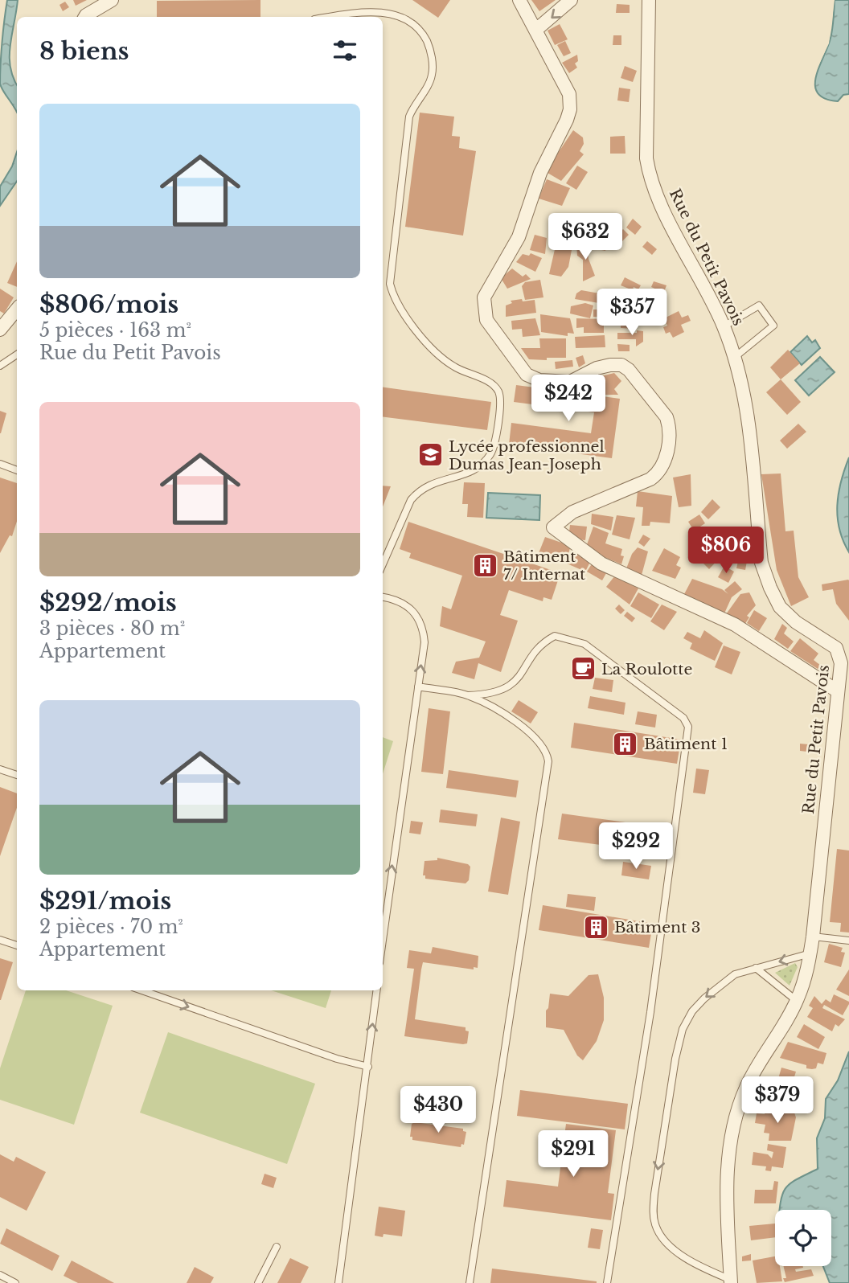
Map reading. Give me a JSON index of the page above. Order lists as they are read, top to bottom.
{
  "streets": {
    "street": ["Rue du Petit Pavois"]
  },
  "places": {
    "school or university": ["Lycée professionnel Dumas Jean-Joseph"],
    "building": ["Bâtiment 7/ Internat", "Bâtiment 1", "Bâtiment 3"],
    "cafe": ["La Roulotte"]
  },
  "page": {
    "heading": "8 biens",
    "list": [
      {
        "name": "$806/mois",
        "note": "5 pièces · 163 m² · Rue du Petit Pavois"
      },
      {
        "name": "$292/mois",
        "note": "3 pièces · 80 m² · Appartement"
      },
      {
        "name": "$291/mois",
        "note": "2 pièces · 70 m² · Appartement"
      }
    ],
    "price": [
      "$632",
      "$357",
      "$242",
      "$806",
      "$292",
      "$379",
      "$430",
      "$291"
    ]
  }
}
